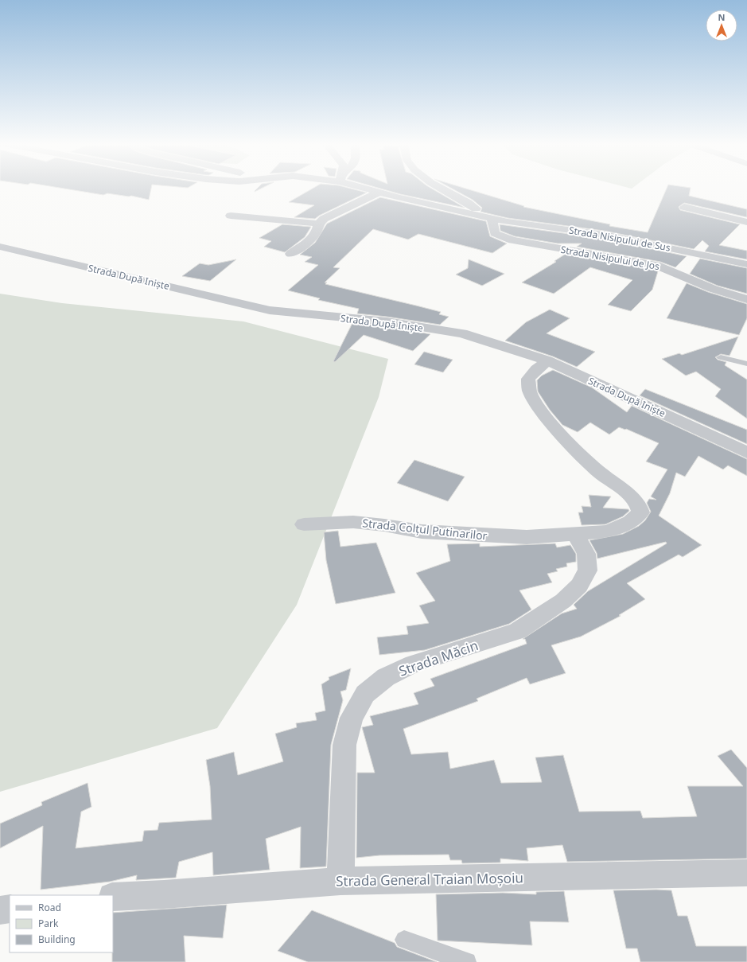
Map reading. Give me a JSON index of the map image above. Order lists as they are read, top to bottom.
{
  "streets": {
    "street": [
      "Strada Nisipului de Sus",
      "Strada Nisipului de Jos",
      "Strada După Iniște",
      "Strada Colțul Putinarilor",
      "Strada Măcin",
      "Strada General Traian Moșoiu"
    ]
  },
  "crossings": [
    ["Strada Nisipului de Sus", "Strada Nisipului de Jos"],
    ["Strada După Iniște", "Strada Colțul Putinarilor"],
    ["Strada Colțul Putinarilor", "Strada Măcin"],
    ["Strada Măcin", "Strada General Traian Moșoiu"]
  ],
  "legend": ["Road", "Park", "Building"],
  "north": "top"
}
